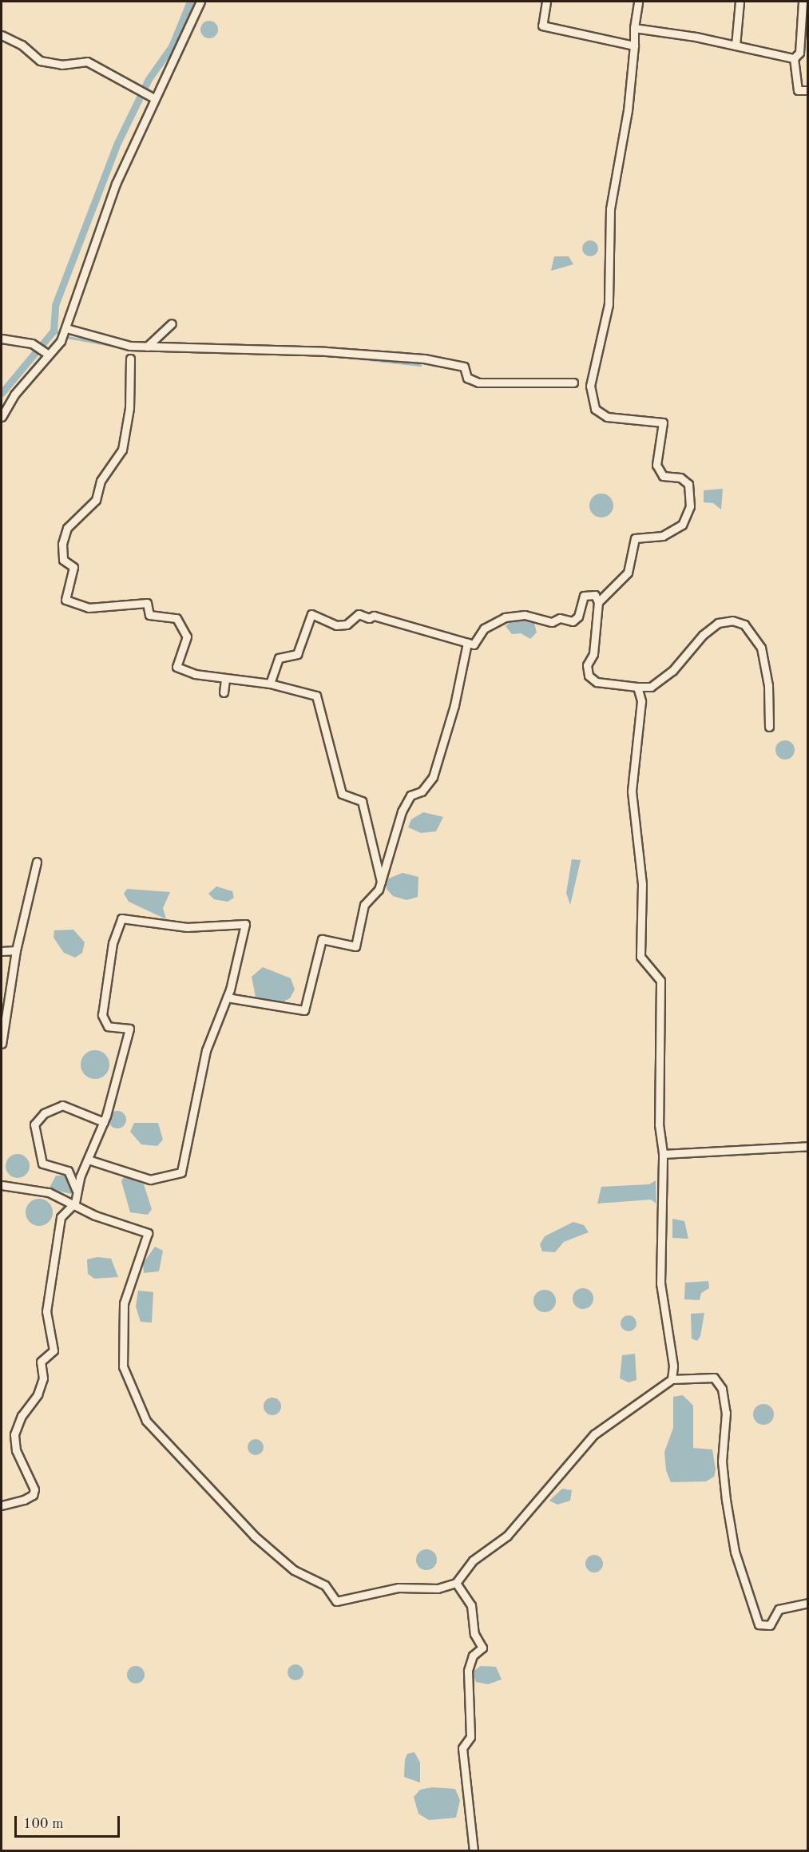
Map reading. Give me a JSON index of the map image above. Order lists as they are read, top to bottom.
{
  "scale_bar": "100 m"
}
